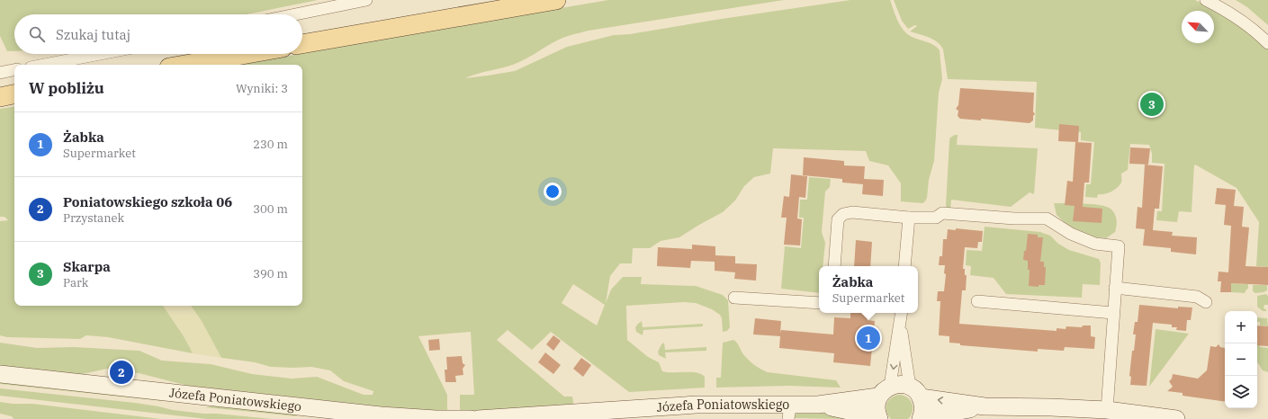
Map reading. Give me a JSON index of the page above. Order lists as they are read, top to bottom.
{
  "streets": {
    "street": ["Józefa Poniatowskiego"]
  },
  "north": "top left",
  "page": {
    "search": "Szukaj tutaj",
    "heading": ["W pobliżu", "Wyniki: 3"],
    "pins": ["3", "1", "2"],
    "list": [
      {
        "mark": "1",
        "name": "Żabka",
        "note": "Supermarket",
        "value": "230 m"
      },
      {
        "mark": "2",
        "name": "Poniatowskiego szkoła 06",
        "note": "Przystanek",
        "value": "300 m"
      },
      {
        "mark": "3",
        "name": "Skarpa",
        "note": "Park",
        "value": "390 m"
      }
    ],
    "popup": ["Żabka", "Supermarket"],
    "map_buttons": ["+", "−"]
  }
}
